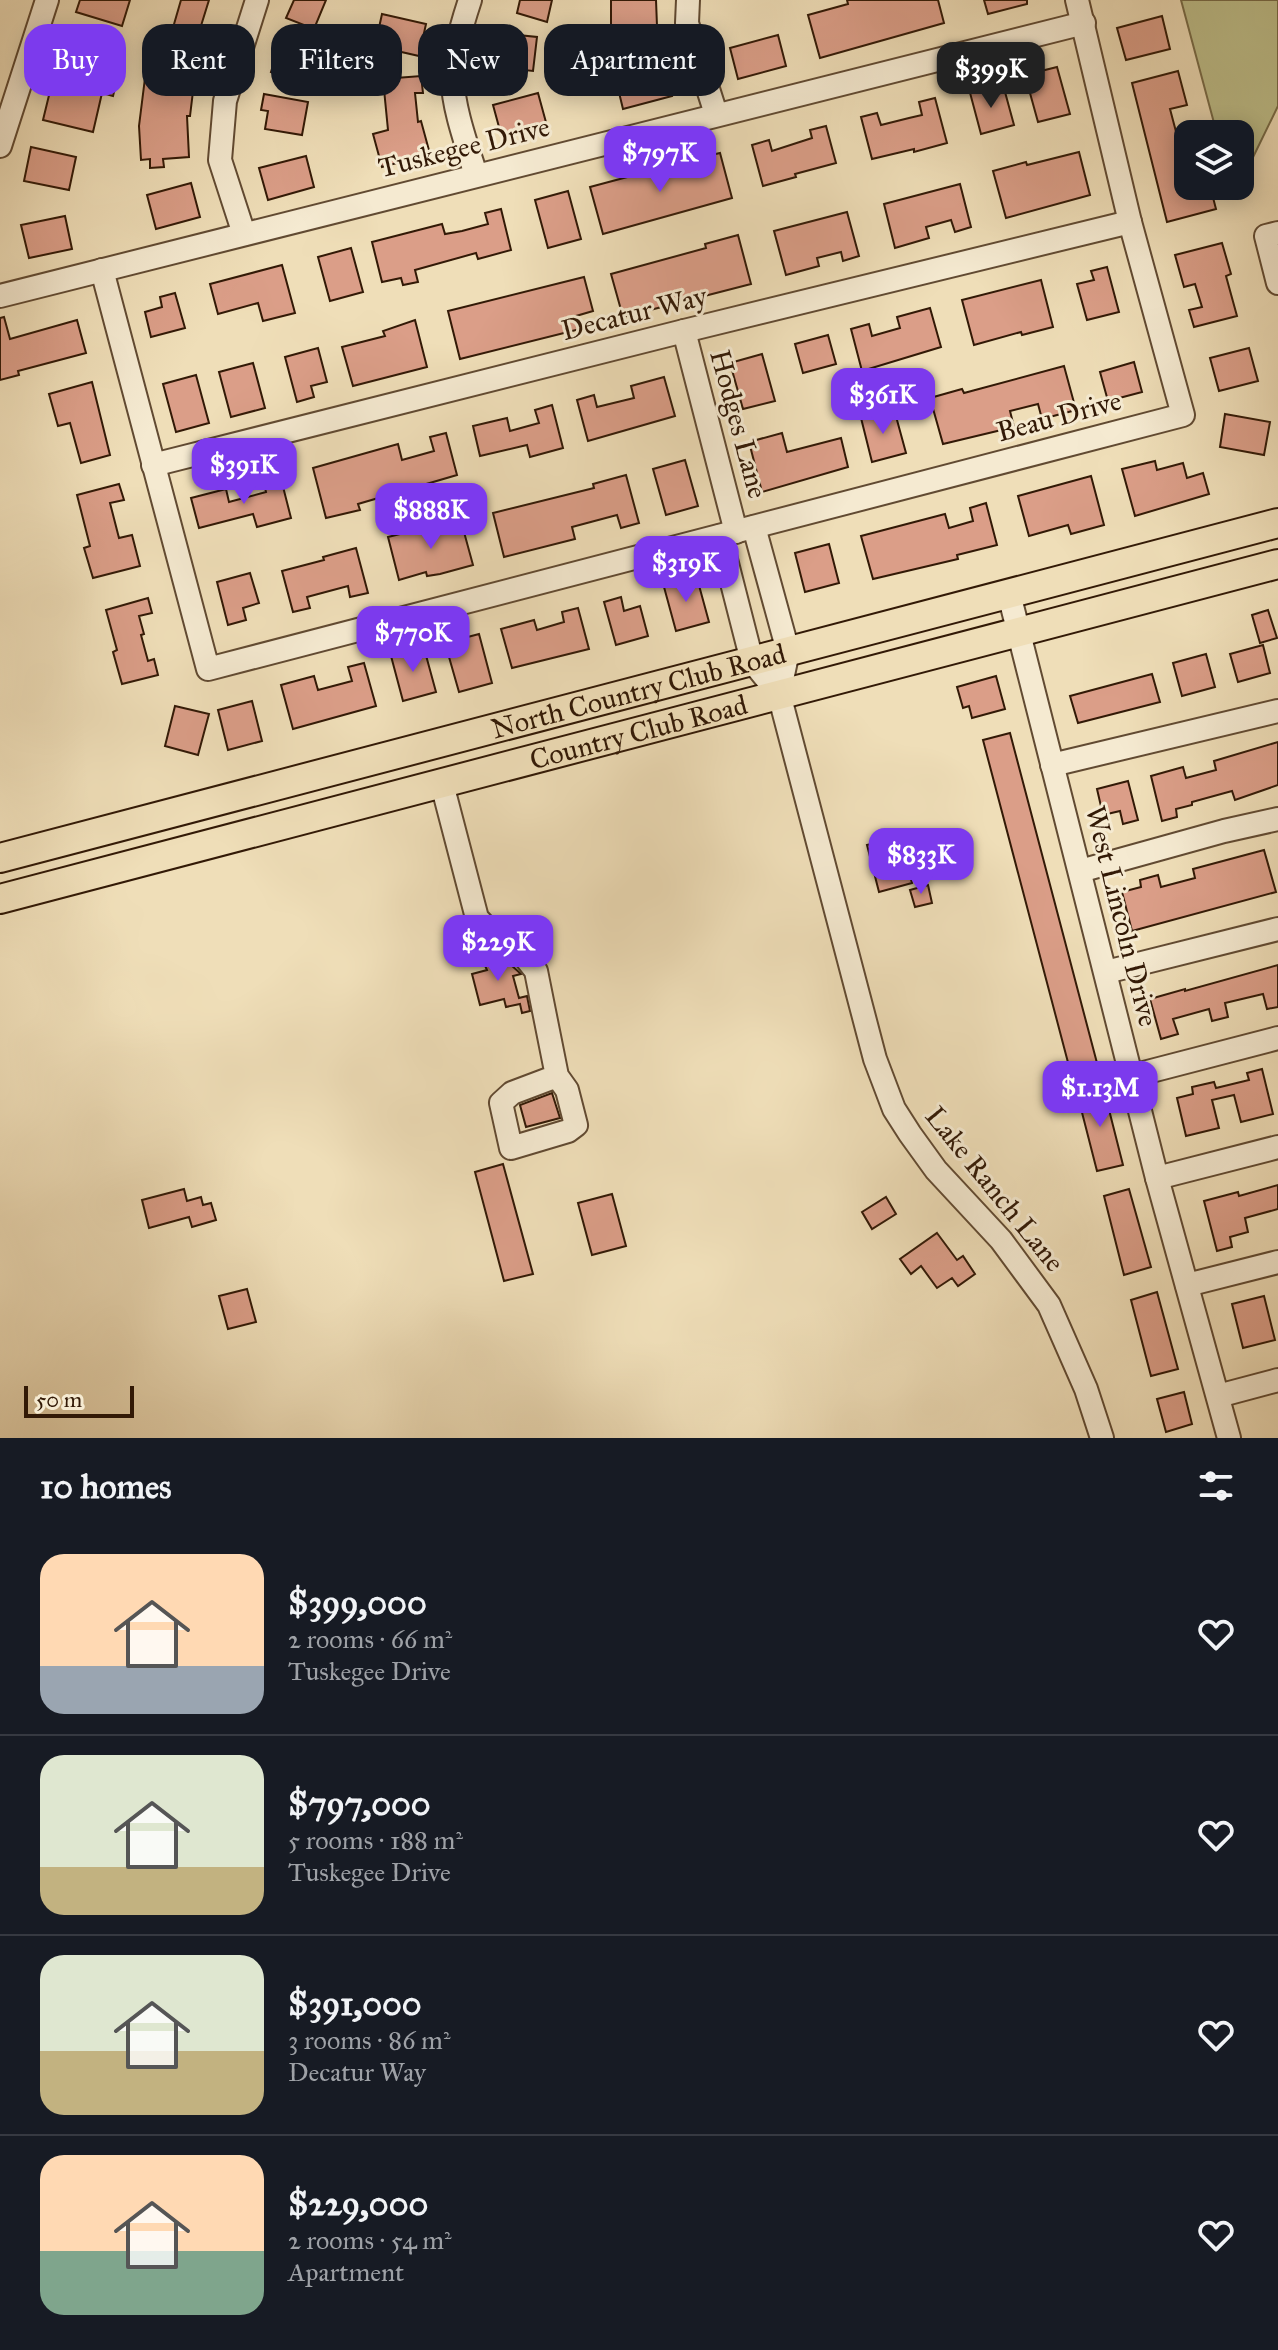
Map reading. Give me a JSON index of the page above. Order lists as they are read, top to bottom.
{
  "streets": {
    "main road": ["North Country Club Road", "Country Club Road"],
    "street": [
      "Tuskegee Drive",
      "Decatur Way",
      "Beau Drive",
      "Hodges Lane",
      "West Lincoln Drive",
      "Lake Ranch Lane"
    ]
  },
  "crossings": [
    ["Decatur Way", "Beau Drive"],
    ["Decatur Way", "Hodges Lane"],
    ["Beau Drive", "Hodges Lane"],
    ["Hodges Lane", "North Country Club Road"],
    ["Hodges Lane", "Country Club Road"],
    ["Hodges Lane", "Lake Ranch Lane"],
    ["North Country Club Road", "West Lincoln Drive"],
    ["Country Club Road", "West Lincoln Drive"],
    ["Country Club Road", "Lake Ranch Lane"]
  ],
  "scale_bar": "50 m",
  "page": {
    "chip": [
      "Buy",
      "Rent",
      "Filters",
      "New",
      "Apartment"
    ],
    "price": [
      "$399K",
      "$797K",
      "$361K",
      "$391K",
      "$888K",
      "$319K",
      "$770K",
      "$833K",
      "$229K",
      "$1.13M"
    ],
    "scale": "50 m",
    "heading": "10 homes",
    "list": [
      {
        "name": "$399,000",
        "note": "2 rooms · 66 m² · Tuskegee Drive"
      },
      {
        "name": "$797,000",
        "note": "5 rooms · 188 m² · Tuskegee Drive"
      },
      {
        "name": "$391,000",
        "note": "3 rooms · 86 m² · Decatur Way"
      },
      {
        "name": "$229,000",
        "note": "2 rooms · 54 m² · Apartment"
      }
    ]
  }
}
